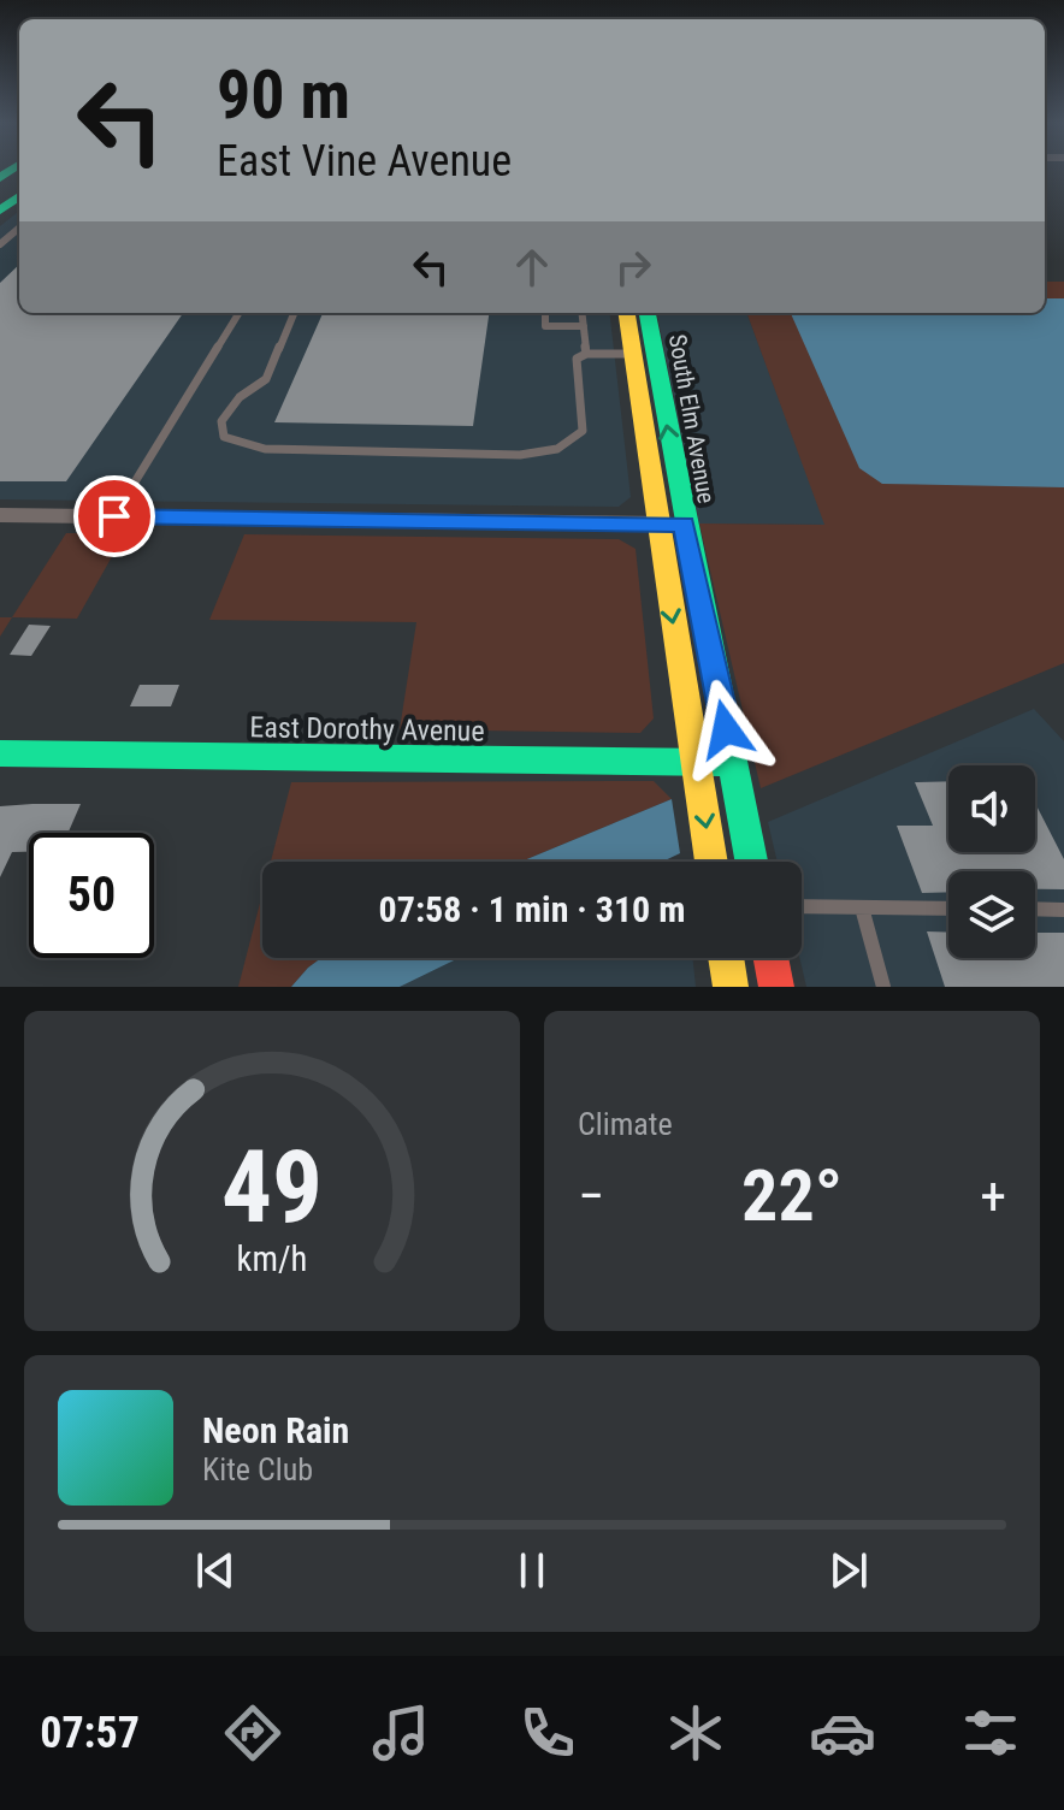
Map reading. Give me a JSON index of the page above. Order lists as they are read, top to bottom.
{
  "streets": {
    "main road": ["South Elm Avenue", "East Dorothy Avenue"]
  },
  "crossings": [
    ["South Elm Avenue", "East Dorothy Avenue"]
  ],
  "page": {
    "turn": ["90 m", "East Vine Avenue"],
    "limit": "50",
    "trip": "07:58 · 1 min · 310 m",
    "tile": "Climate",
    "heat": ["−", "22°", "+"],
    "song": ["Neon Rain", "Kite Club"],
    "tabs": "07:57",
    "gauge": ["49", "km/h"]
  }
}
